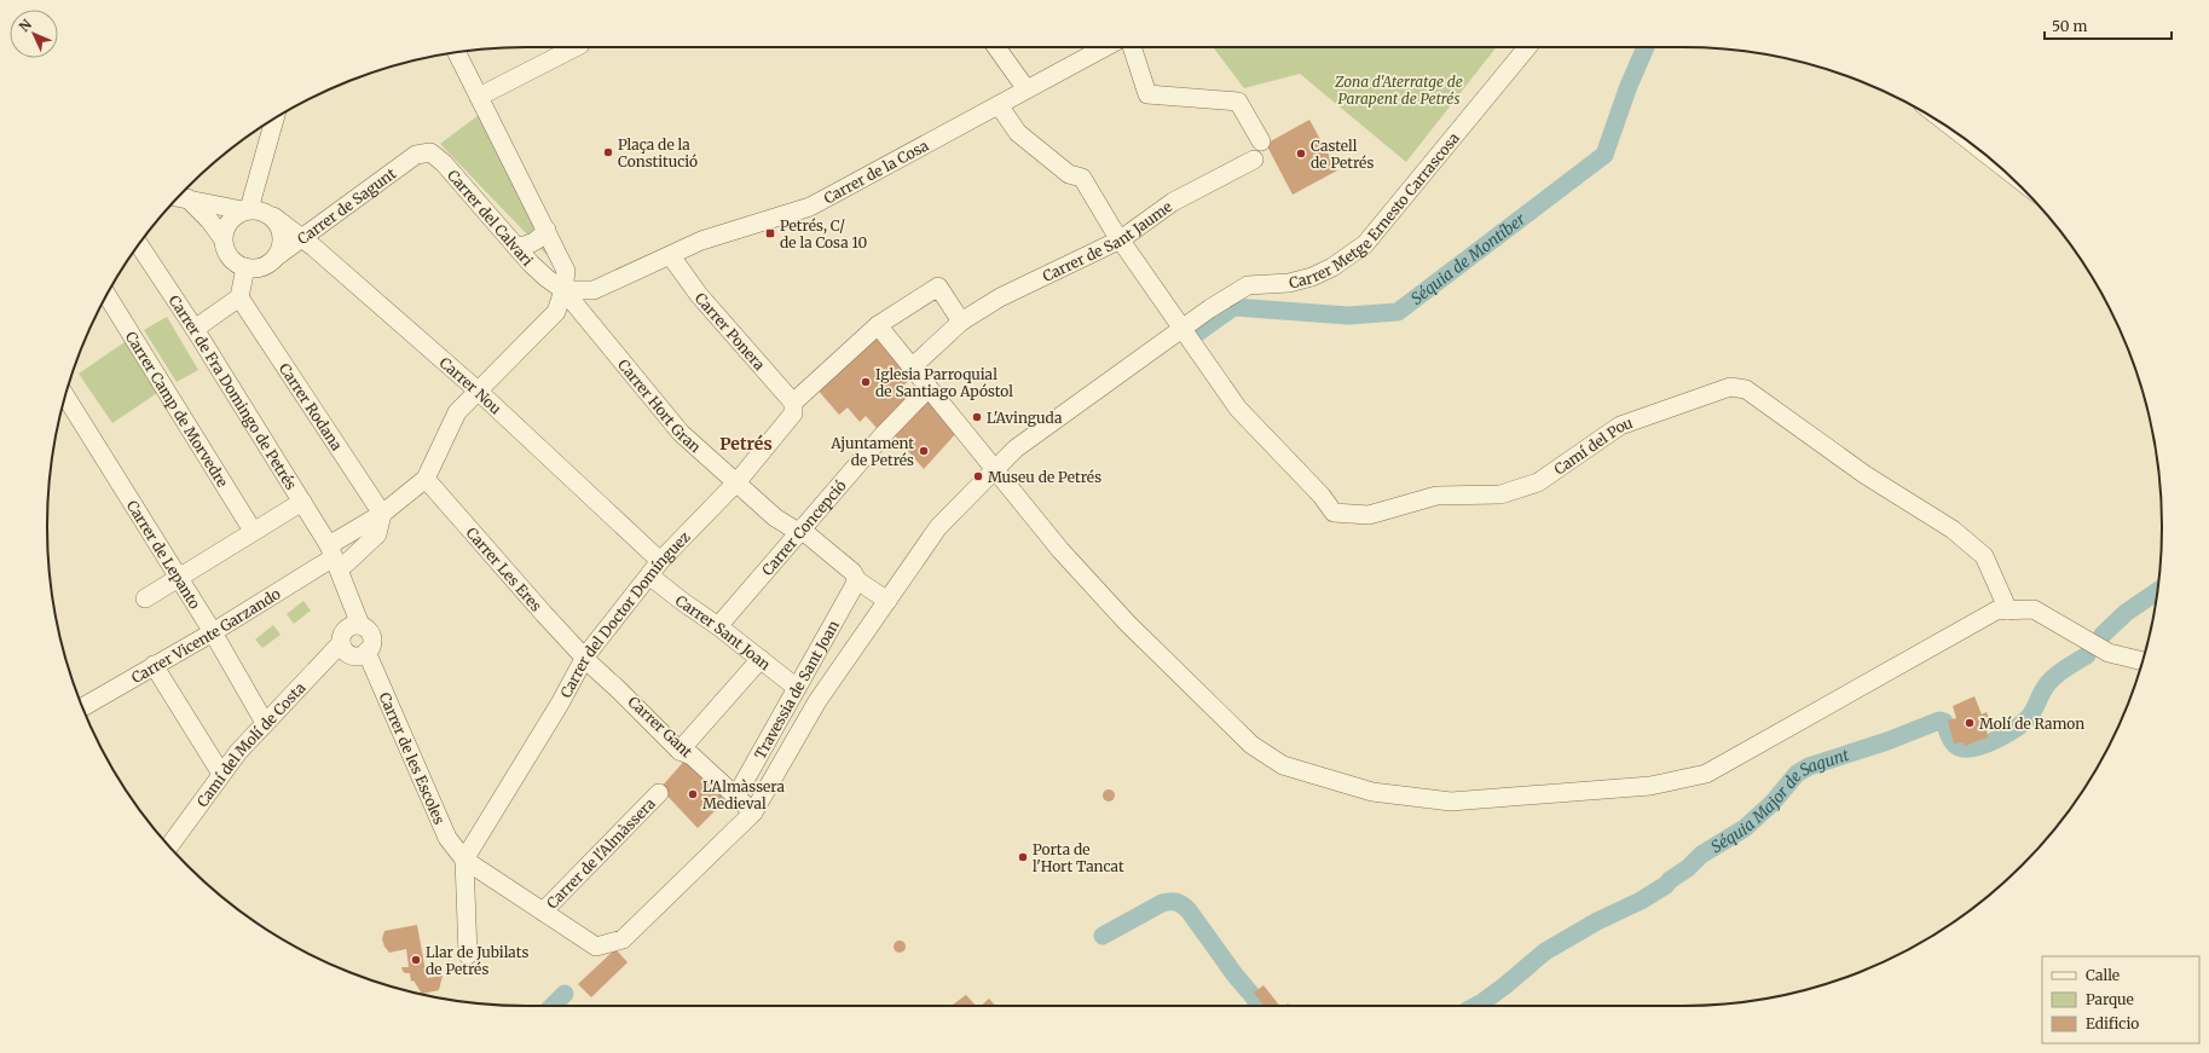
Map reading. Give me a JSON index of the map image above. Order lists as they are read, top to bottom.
{
  "streets": {
    "street": [
      "Carrer de la Cosa",
      "Carrer de Sagunt",
      "Carrer Metge Ernesto Carrascosa",
      "Carrer del Calvari",
      "Carrer de Sant Jaume",
      "Carrer Ponera",
      "Carrer Nou",
      "Carrer de Fra Domingo de Petrés",
      "Carrer Hort Gran",
      "Carrer Rodana",
      "Carrer Camp de Morvedre",
      "Camí del Pou",
      "Carrer Concepció",
      "Carrer de Lepanto",
      "Carrer Les Eres",
      "Carrer del Doctor Domínguez",
      "Carrer Sant Joan",
      "Carrer Vicente Garzando",
      "Travessia de Sant Joan",
      "Carrer Gant",
      "Camí del Molí de Costa",
      "Carrer de les Escoles",
      "Carrer de l'Almàssera"
    ]
  },
  "crossings": [
    ["Carrer de la Cosa", "Carrer del Calvari"],
    ["Carrer de la Cosa", "Carrer Ponera"],
    ["Carrer de la Cosa", "Carrer Hort Gran"],
    ["Carrer de la Cosa", "Camí del Pou"],
    ["Carrer de Sagunt", "Carrer del Calvari"],
    ["Carrer de Sagunt", "Carrer Nou"],
    ["Carrer Metge Ernesto Carrascosa", "Carrer Hort Gran"],
    ["Carrer Metge Ernesto Carrascosa", "Camí del Pou"],
    ["Carrer Metge Ernesto Carrascosa", "Carrer Gant"],
    ["Carrer Metge Ernesto Carrascosa", "Carrer de les Escoles"],
    ["Carrer del Calvari", "Carrer Hort Gran"],
    ["Carrer de Sant Jaume", "Camí del Pou"],
    ["Carrer de Sant Jaume", "Carrer del Doctor Domínguez"],
    ["Carrer Ponera", "Carrer del Doctor Domínguez"],
    ["Carrer Nou", "Carrer del Doctor Domínguez"],
    ["Carrer de Fra Domingo de Petrés", "Carrer Vicente Garzando"],
    ["Carrer Hort Gran", "Carrer Concepció"],
    ["Carrer Hort Gran", "Carrer del Doctor Domínguez"],
    ["Carrer Hort Gran", "Travessia de Sant Joan"],
    ["Carrer Concepció", "Carrer Sant Joan"],
    ["Carrer de Lepanto", "Carrer Vicente Garzando"],
    ["Carrer de Lepanto", "Camí del Molí de Costa"],
    ["Carrer Les Eres", "Carrer del Doctor Domínguez"],
    ["Carrer Les Eres", "Carrer Gant"],
    ["Carrer del Doctor Domínguez", "Carrer Sant Joan"],
    ["Carrer del Doctor Domínguez", "Carrer Gant"],
    ["Carrer del Doctor Domínguez", "Carrer de les Escoles"],
    ["Carrer Sant Joan", "Travessia de Sant Joan"],
    ["Travessia de Sant Joan", "Carrer Gant"],
    ["Camí del Molí de Costa", "Carrer de les Escoles"],
    ["Carrer de les Escoles", "Carrer de l'Almàssera"]
  ],
  "districts": ["Petrés"],
  "water": ["Séquia de Montíber", "Séquia Major de Sagunt"],
  "parks": ["Zona d'Aterratge de Parapent de Petrés"],
  "places": {
    "other": [
      "Plaça de la Constitució",
      "Castell de Petrés",
      "Iglesia Parroquial de Santiago Apóstol",
      "L'Avinguda",
      "Ajuntament de Petrés",
      "Museu de Petrés",
      "Molí de Ramon",
      "L'Almàssera Medieval",
      "Porta de l'Hort Tancat",
      "Llar de Jubilats de Petrés"
    ],
    "transit": ["Petrés, C/ de la Cosa 10"]
  },
  "legend": ["Calle", "Parque", "Edificio"],
  "scale_bar": "50 m",
  "north": "top left"
}
